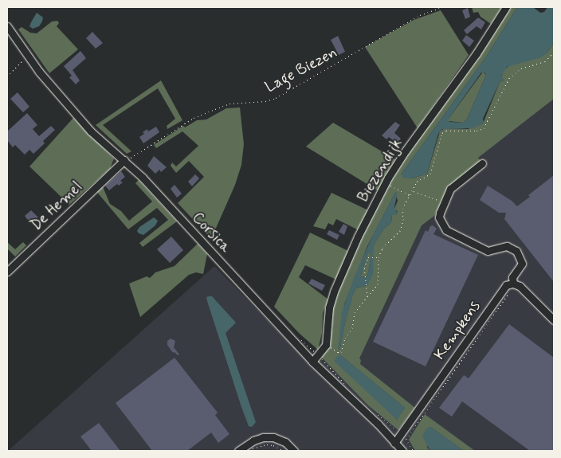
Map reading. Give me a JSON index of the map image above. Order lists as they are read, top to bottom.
{
  "streets": {
    "street": [
      "Biezendijk",
      "De Hemel",
      "Corsica",
      "Kempkens"
    ],
    "path": ["Lage Biezen"]
  },
  "crossings": [
    ["Lage Biezen", "De Hemel"],
    ["Lage Biezen", "Corsica"],
    ["Biezendijk", "Corsica"],
    ["De Hemel", "Corsica"],
    ["Corsica", "Kempkens"]
  ]
}
